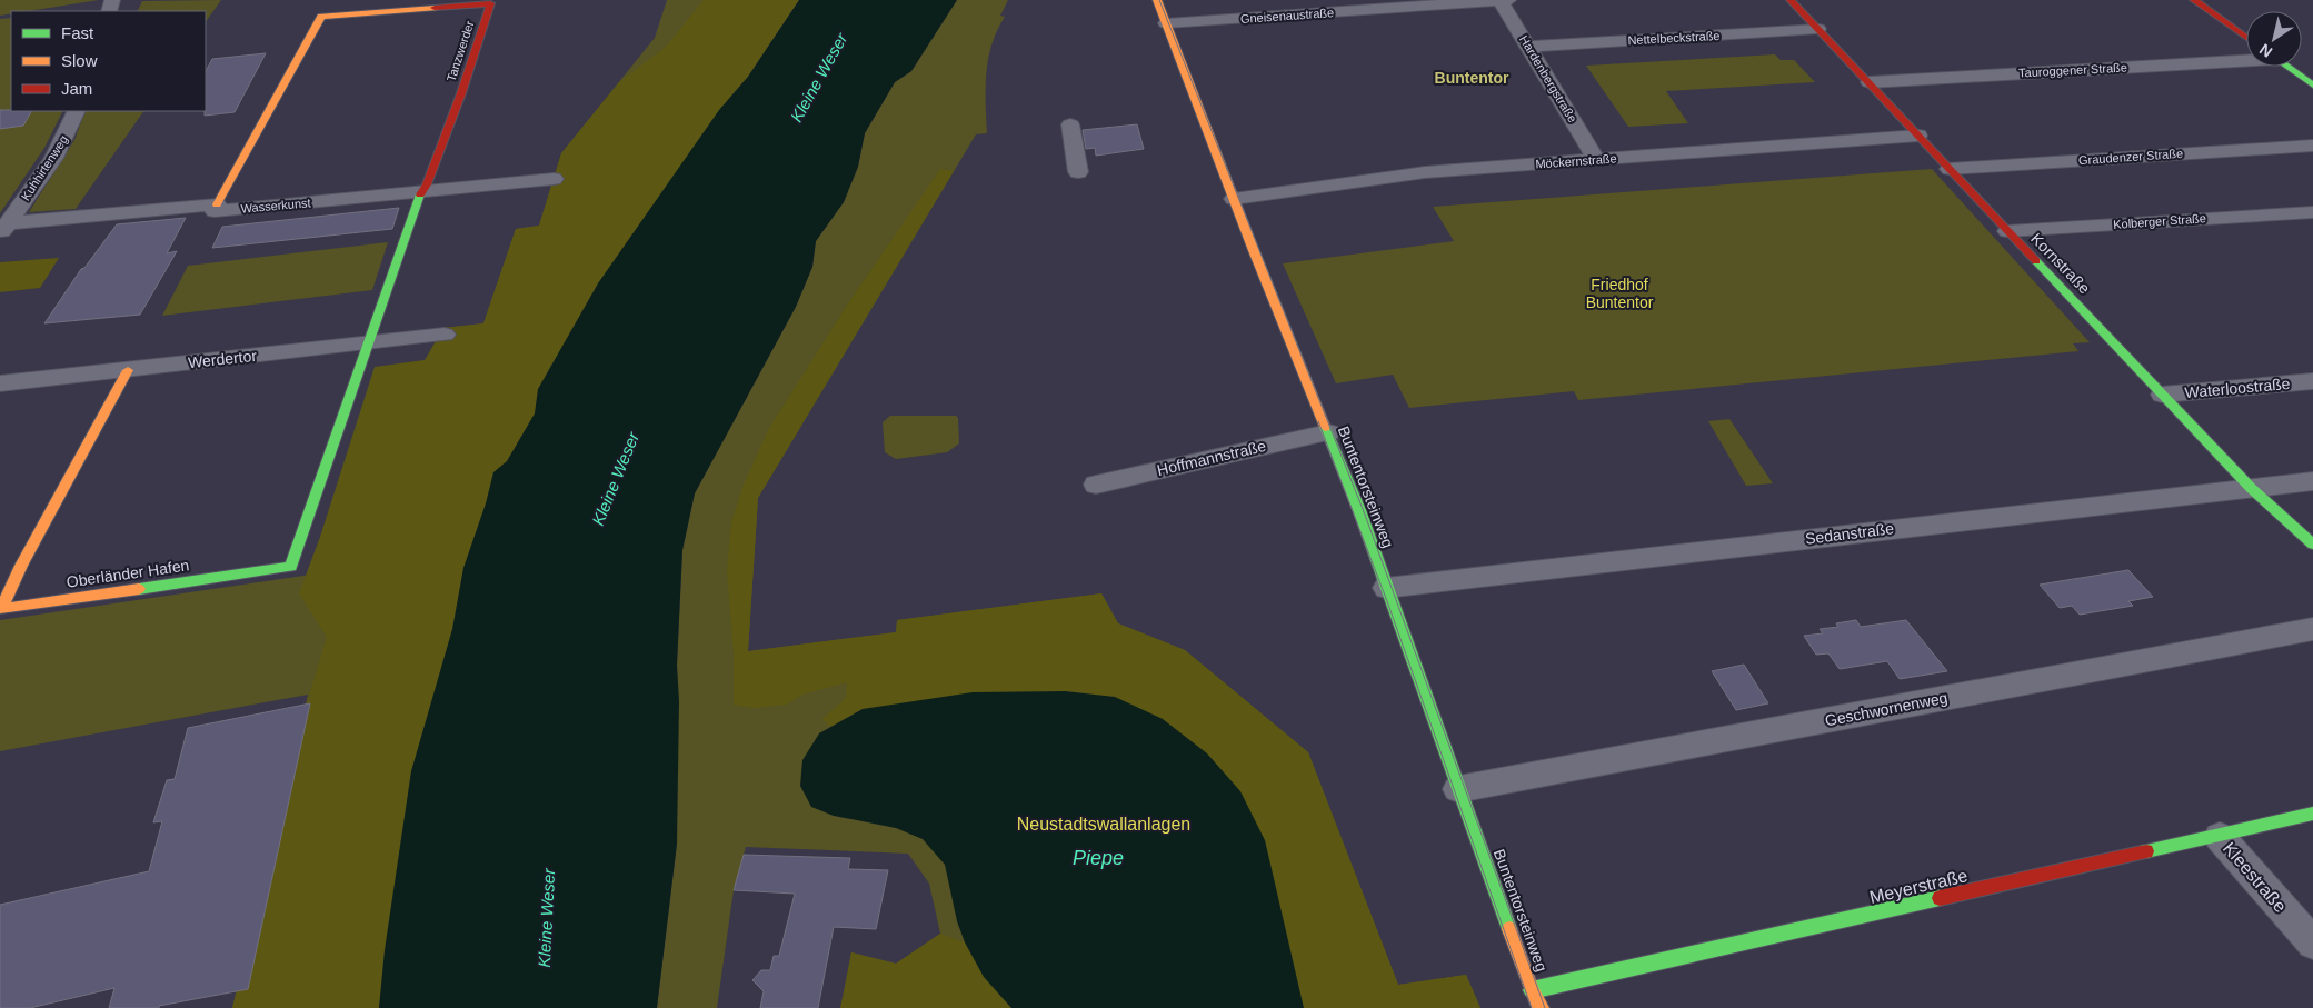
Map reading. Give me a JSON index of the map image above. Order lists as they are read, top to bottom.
{
  "streets": {
    "street": [
      "Gneisenaustraße",
      "Nettelbeckstraße",
      "Tanzwerder",
      "Tauroggener Straße",
      "Hardenbergstraße",
      "Graudenzer Straße",
      "Möckernstraße",
      "Kuhhirtenweg",
      "Wasserkunst",
      "Kolberger Straße",
      "Kornstraße",
      "Werdertor",
      "Waterloostraße",
      "Hoffmannstraße",
      "Buntentorsteinweg",
      "Sedanstraße",
      "Oberländer Hafen",
      "Geschwornenweg",
      "Kleestraße",
      "Meyerstraße"
    ]
  },
  "crossings": [
    ["Gneisenaustraße", "Hardenbergstraße"],
    ["Gneisenaustraße", "Buntentorsteinweg"],
    ["Nettelbeckstraße", "Hardenbergstraße"],
    ["Nettelbeckstraße", "Kornstraße"],
    ["Tanzwerder", "Wasserkunst"],
    ["Tanzwerder", "Werdertor"],
    ["Tanzwerder", "Oberländer Hafen"],
    ["Tauroggener Straße", "Kornstraße"],
    ["Hardenbergstraße", "Möckernstraße"],
    ["Graudenzer Straße", "Kornstraße"],
    ["Möckernstraße", "Kornstraße"],
    ["Möckernstraße", "Buntentorsteinweg"],
    ["Kuhhirtenweg", "Wasserkunst"],
    ["Kolberger Straße", "Kornstraße"],
    ["Kornstraße", "Waterloostraße"],
    ["Kornstraße", "Sedanstraße"],
    ["Werdertor", "Oberländer Hafen"],
    ["Hoffmannstraße", "Buntentorsteinweg"],
    ["Buntentorsteinweg", "Sedanstraße"],
    ["Buntentorsteinweg", "Geschwornenweg"],
    ["Buntentorsteinweg", "Meyerstraße"],
    ["Kleestraße", "Meyerstraße"]
  ],
  "districts": ["Buntentor"],
  "water": ["Kleine Weser", "Piepe"],
  "parks": ["Friedhof Buntentor", "Neustadtswallanlagen"],
  "legend": ["Fast", "Slow", "Jam"],
  "north": "bottom left"
}
